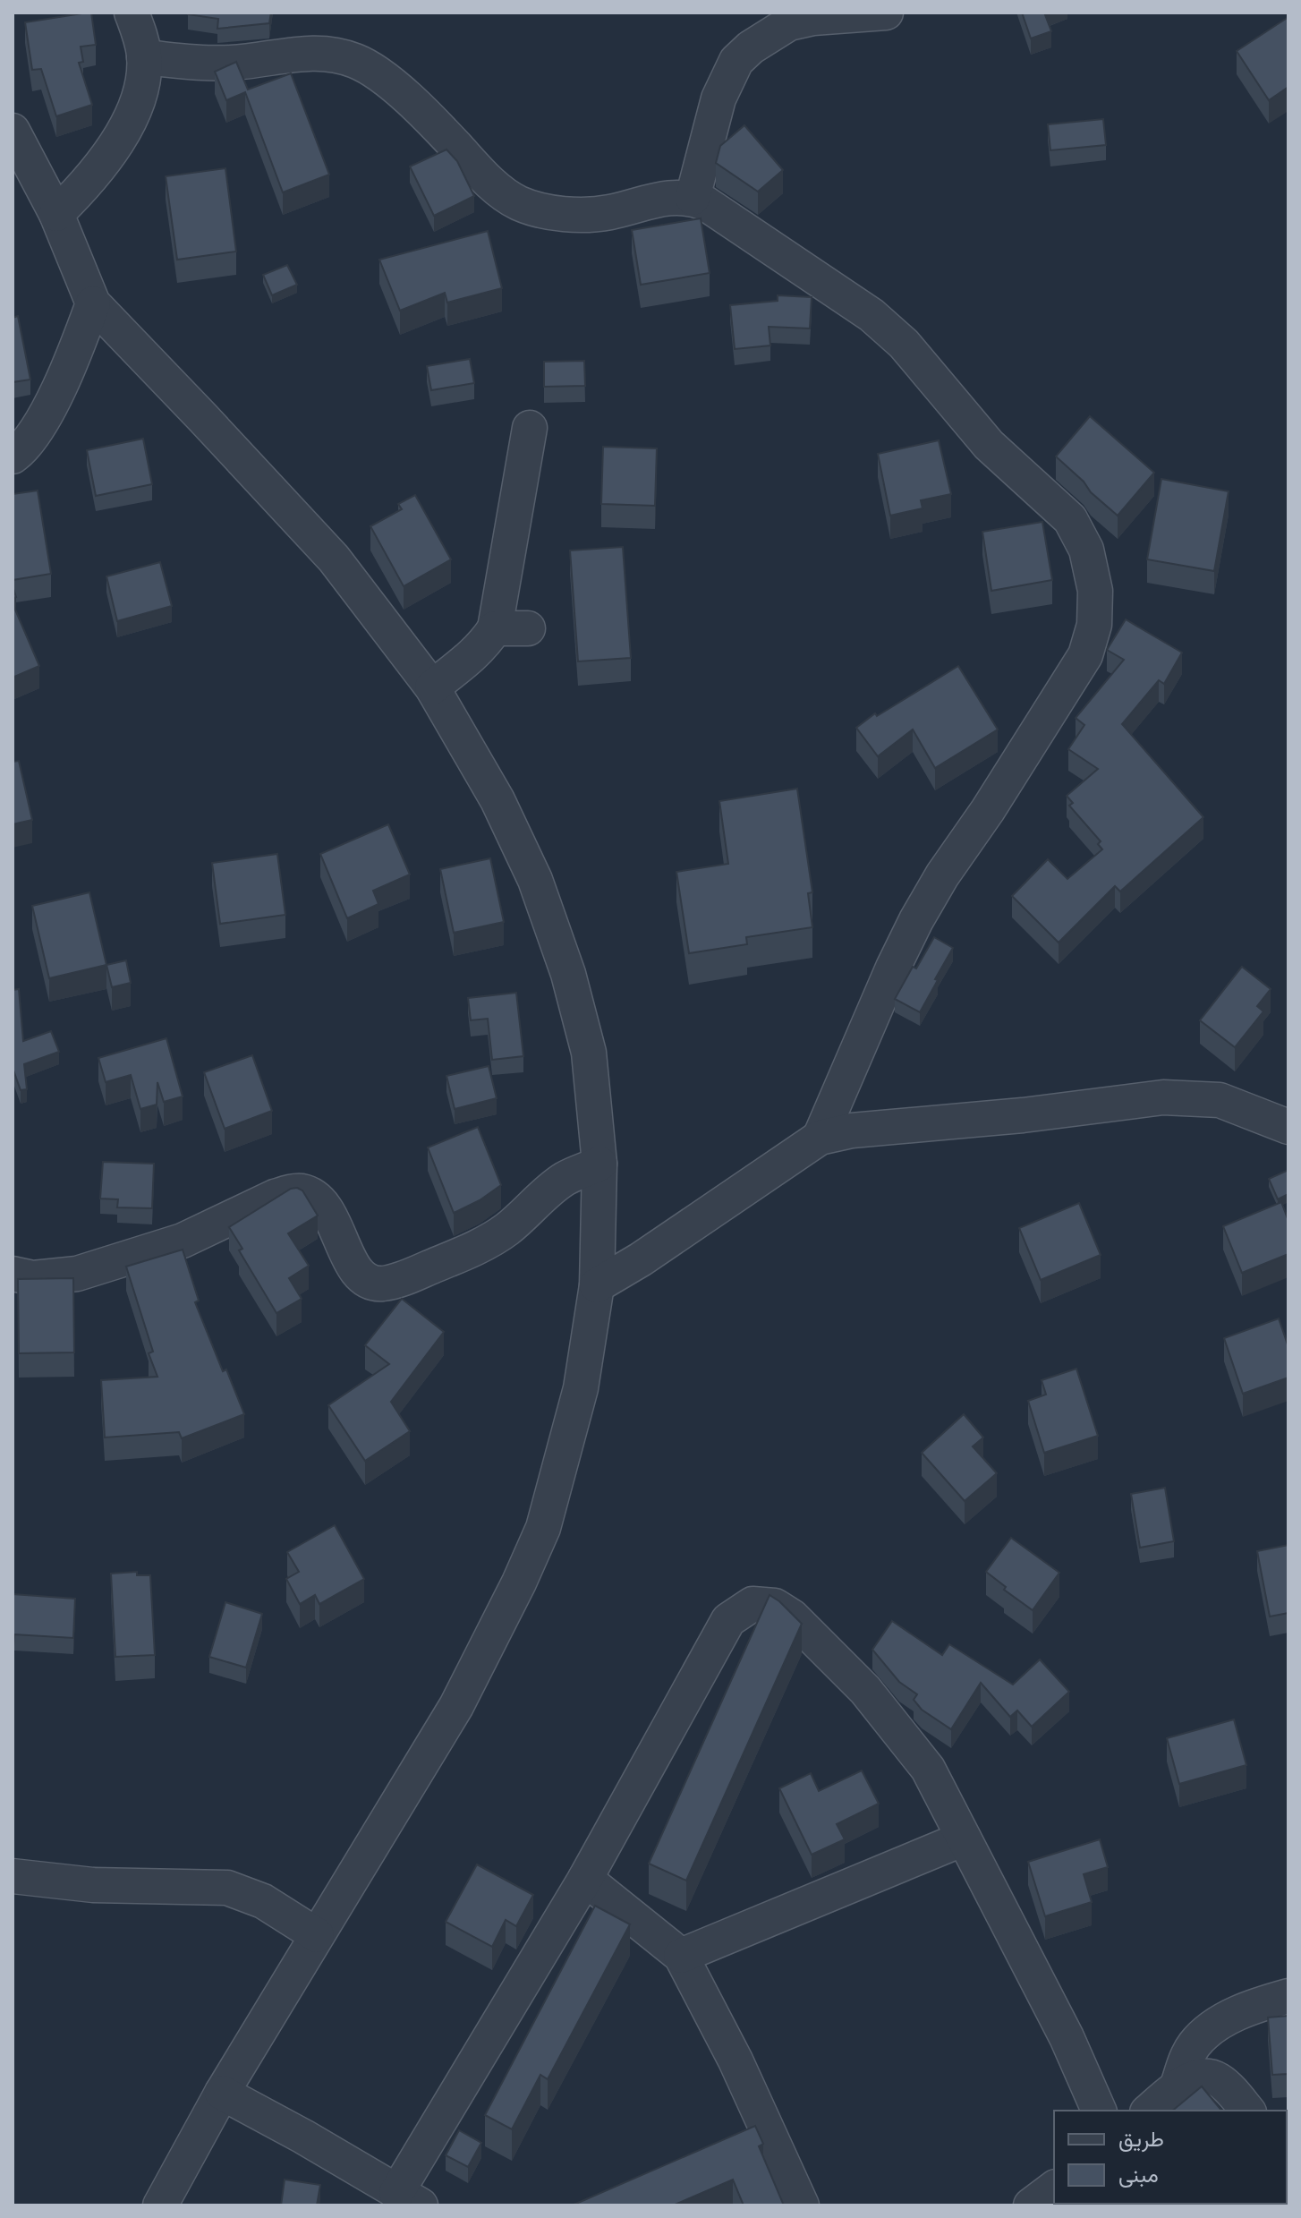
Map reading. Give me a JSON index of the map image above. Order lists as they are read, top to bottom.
{
  "legend": ["طريق", "مبنى"]
}
